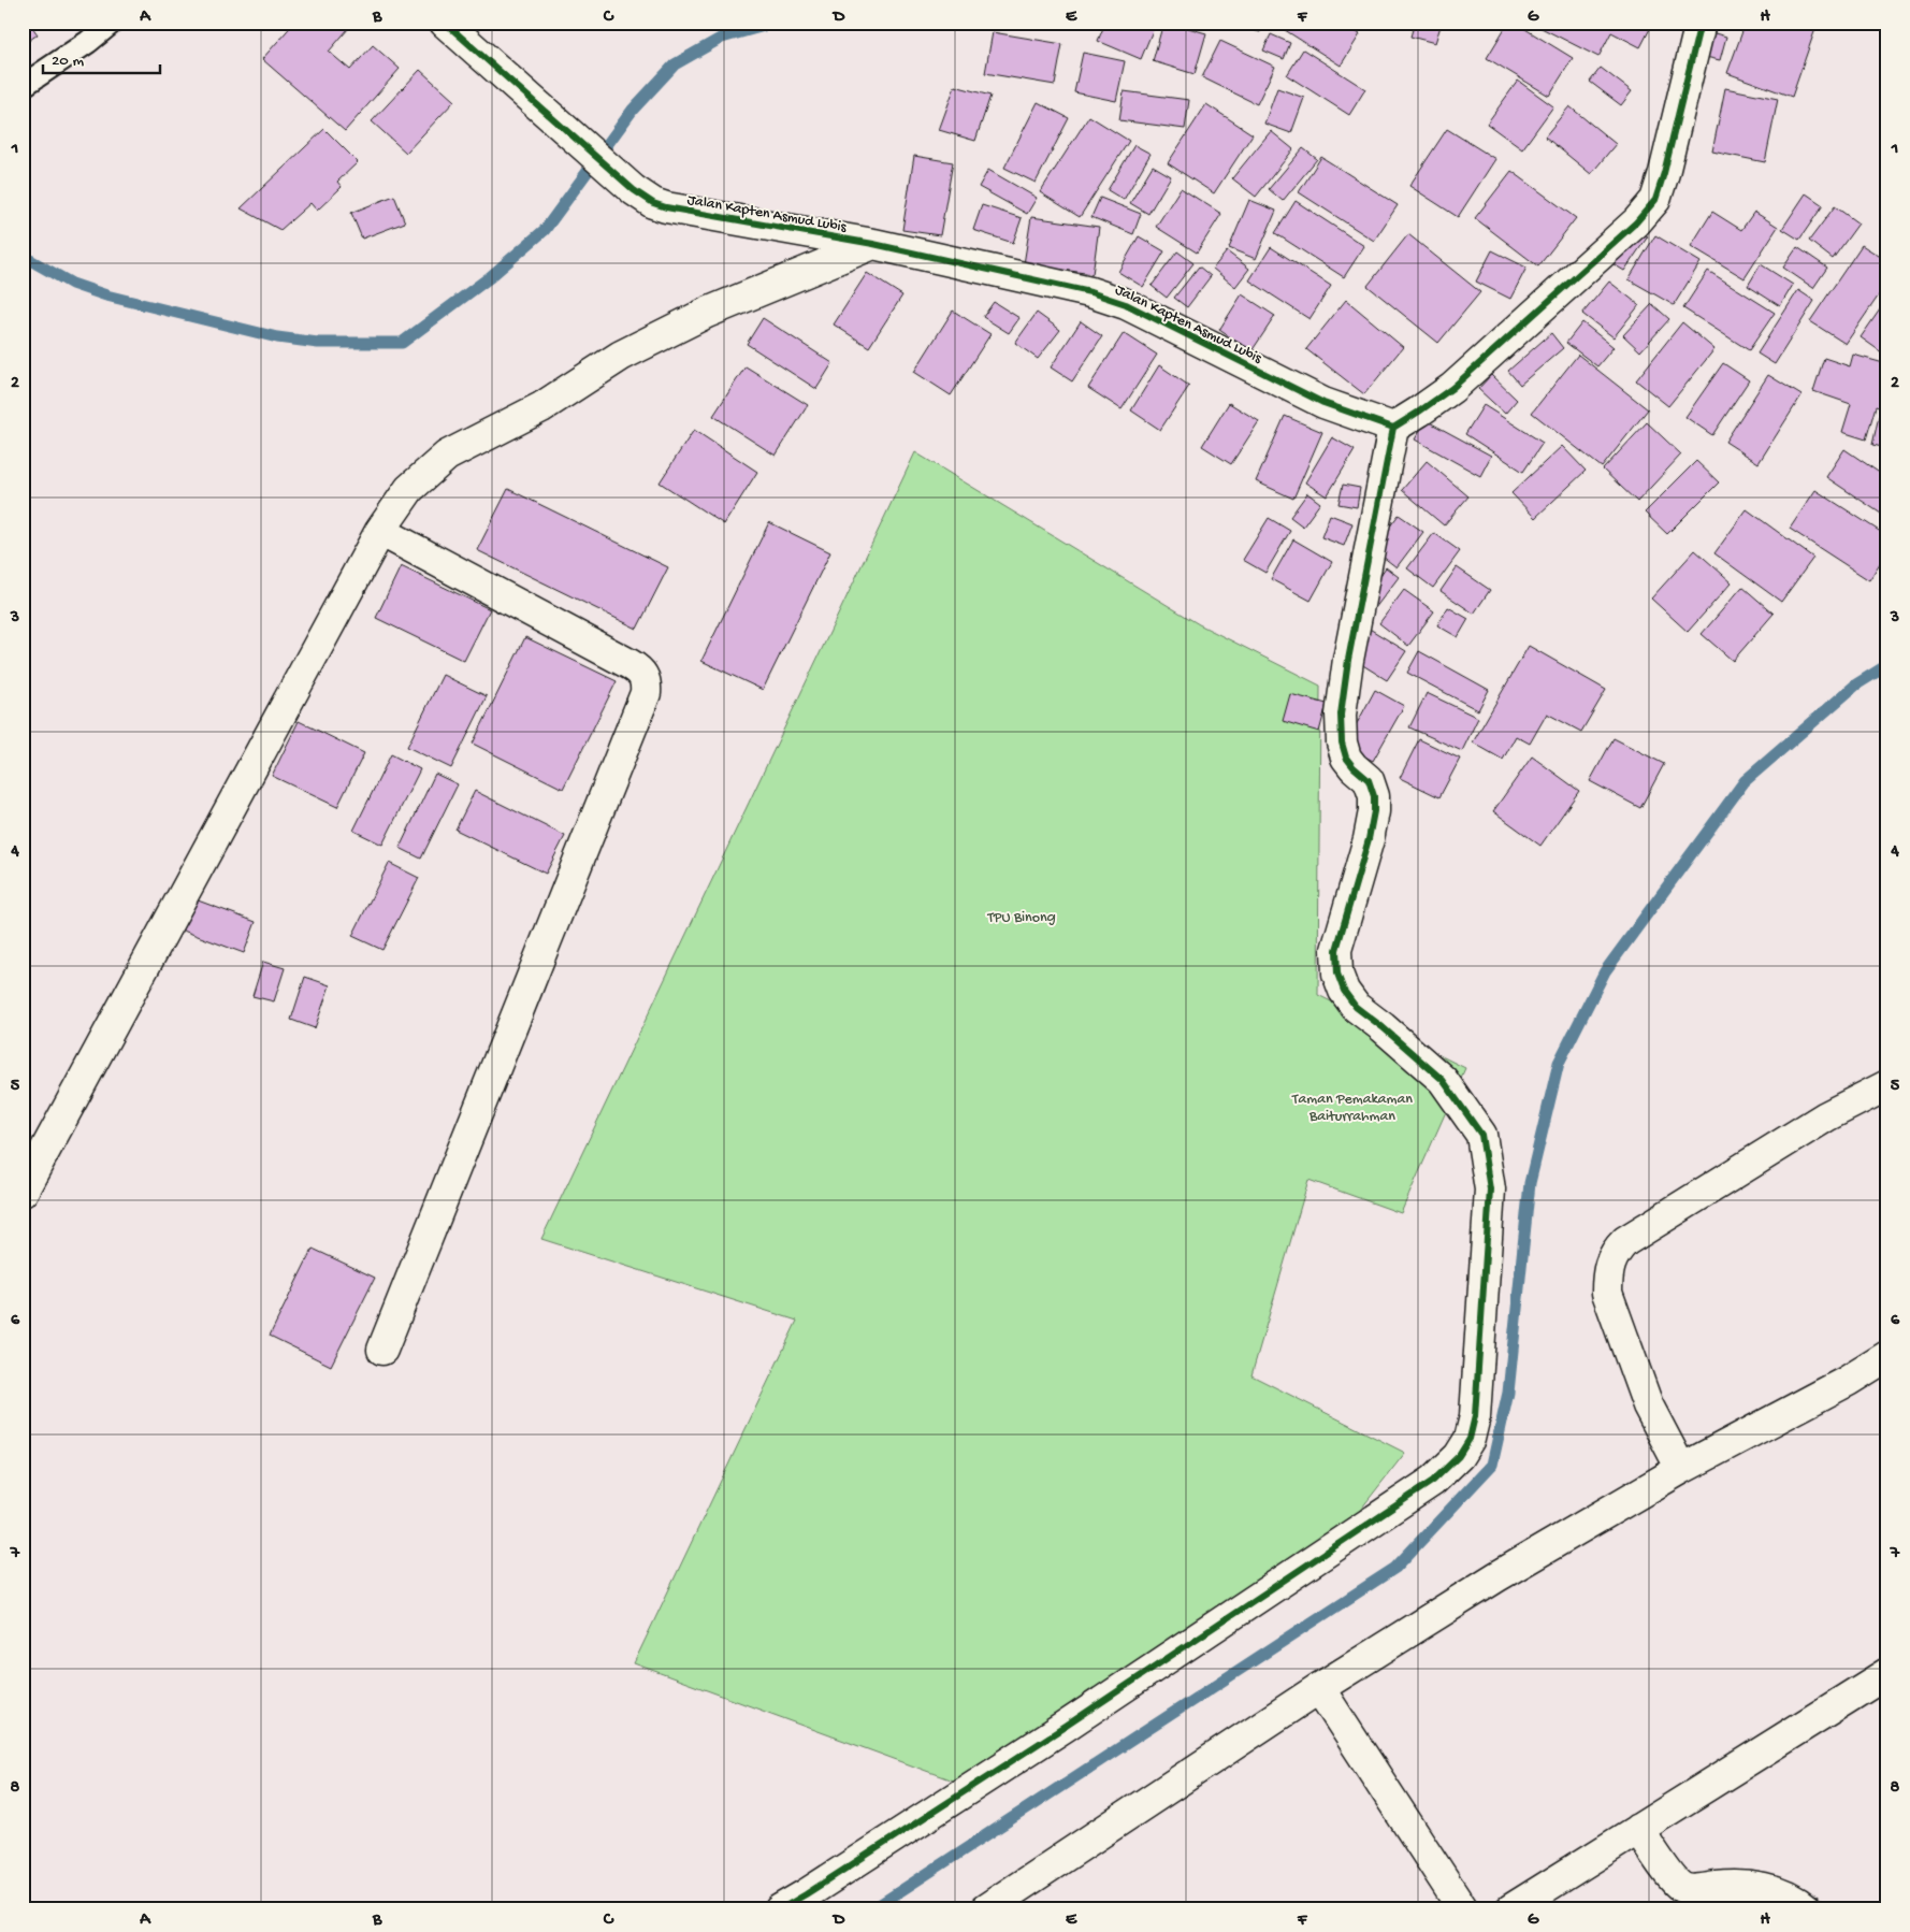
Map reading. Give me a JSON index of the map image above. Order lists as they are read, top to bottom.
{
  "streets": {
    "street": ["Jalan Kapten Asmud Lubis"]
  },
  "parks": ["TPU Binong", "Taman Pemakaman Baiturrahman"],
  "scale_bar": "20 m",
  "grid": {
    "columns": [
      "A",
      "B",
      "C",
      "D",
      "E",
      "F",
      "G",
      "H"
    ],
    "rows": [
      "1",
      "2",
      "3",
      "4",
      "5",
      "6",
      "7",
      "8"
    ]
  }
}
